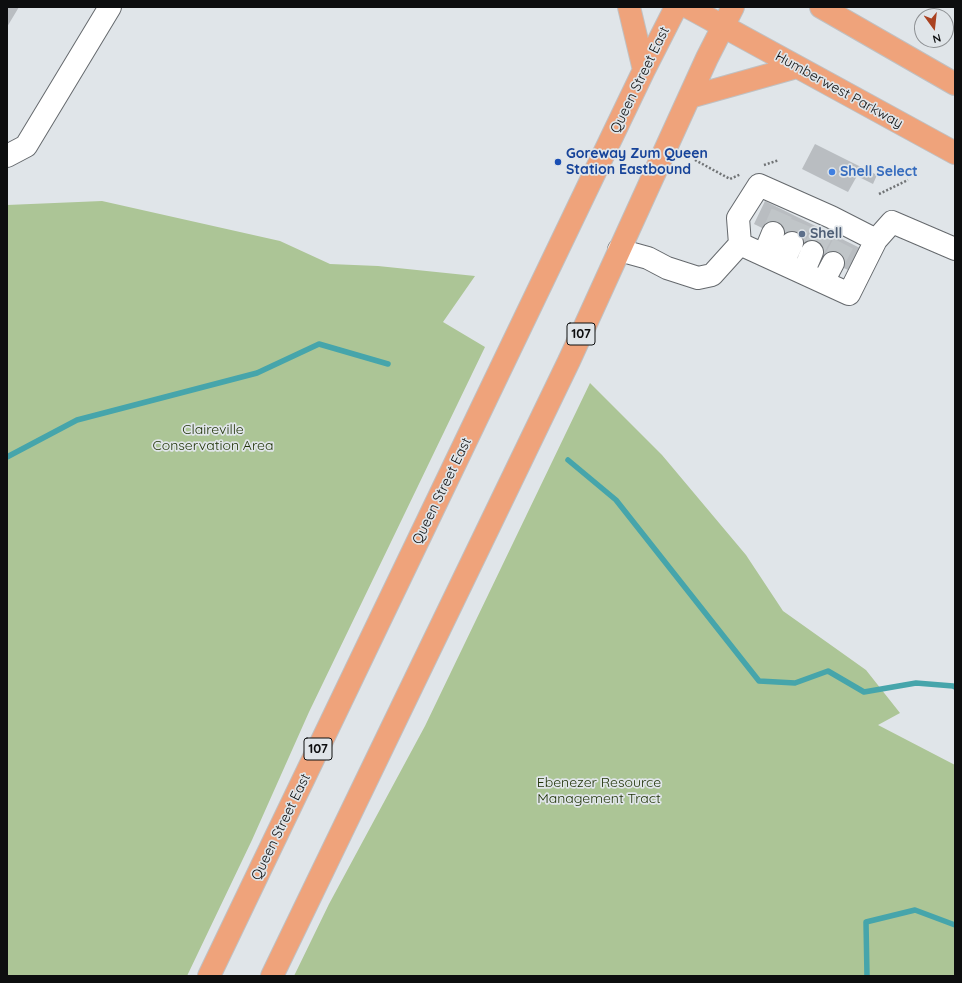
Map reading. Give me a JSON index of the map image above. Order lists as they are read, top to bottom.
{
  "streets": {
    "main road": ["Queen Street East", "Humberwest Parkway", "107"]
  },
  "crossings": [
    ["Humberwest Parkway", "107"]
  ],
  "parks": ["Claireville Conservation Area", "Ebenezer Resource Management Tract"],
  "places": ["Goreway Zum Queen Station Eastbound", "Shell Select", "Shell"],
  "north": "bottom"
}
